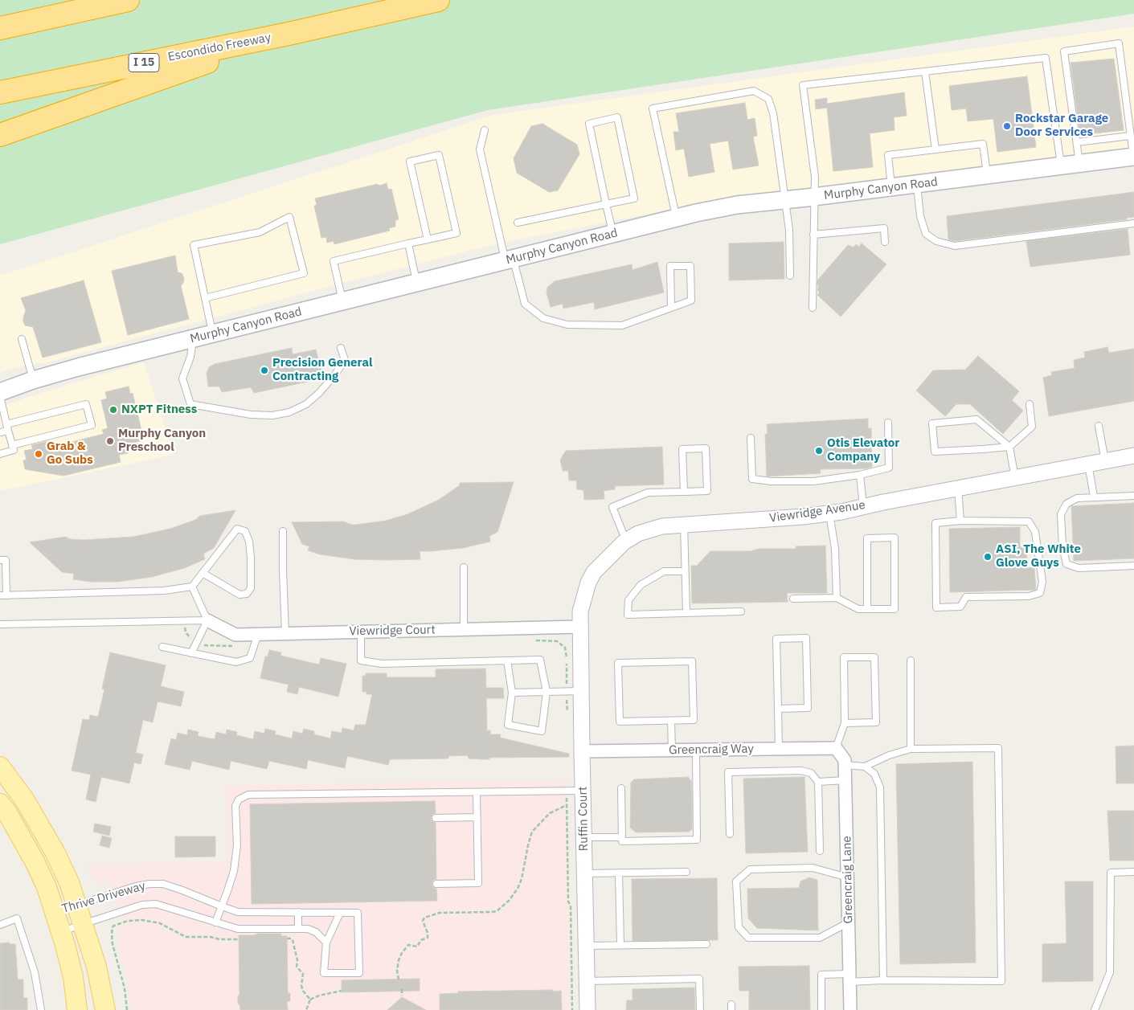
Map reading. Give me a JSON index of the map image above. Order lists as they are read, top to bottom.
{
  "streets": {
    "highway": ["Escondido Freeway", "I 15"],
    "main road": ["Murphy Canyon Road"],
    "street": [
      "Viewridge Avenue",
      "Viewridge Court",
      "Greencraig Way",
      "Ruffin Court",
      "Greencraig Lane"
    ],
    "lane": ["Thrive Driveway"]
  },
  "crossings": [
    ["Viewridge Avenue", "Viewridge Court"],
    ["Viewridge Avenue", "Ruffin Court"],
    ["Viewridge Court", "Ruffin Court"],
    ["Greencraig Way", "Ruffin Court"],
    ["Greencraig Way", "Greencraig Lane"]
  ],
  "places": [
    "Rockstar Garage Door Services",
    "Precision General Contracting",
    "NXPT Fitness",
    "Murphy Canyon Preschool",
    "Otis Elevator Company",
    "Grab & Go Subs",
    "ASI, The White Glove Guys"
  ]
}
